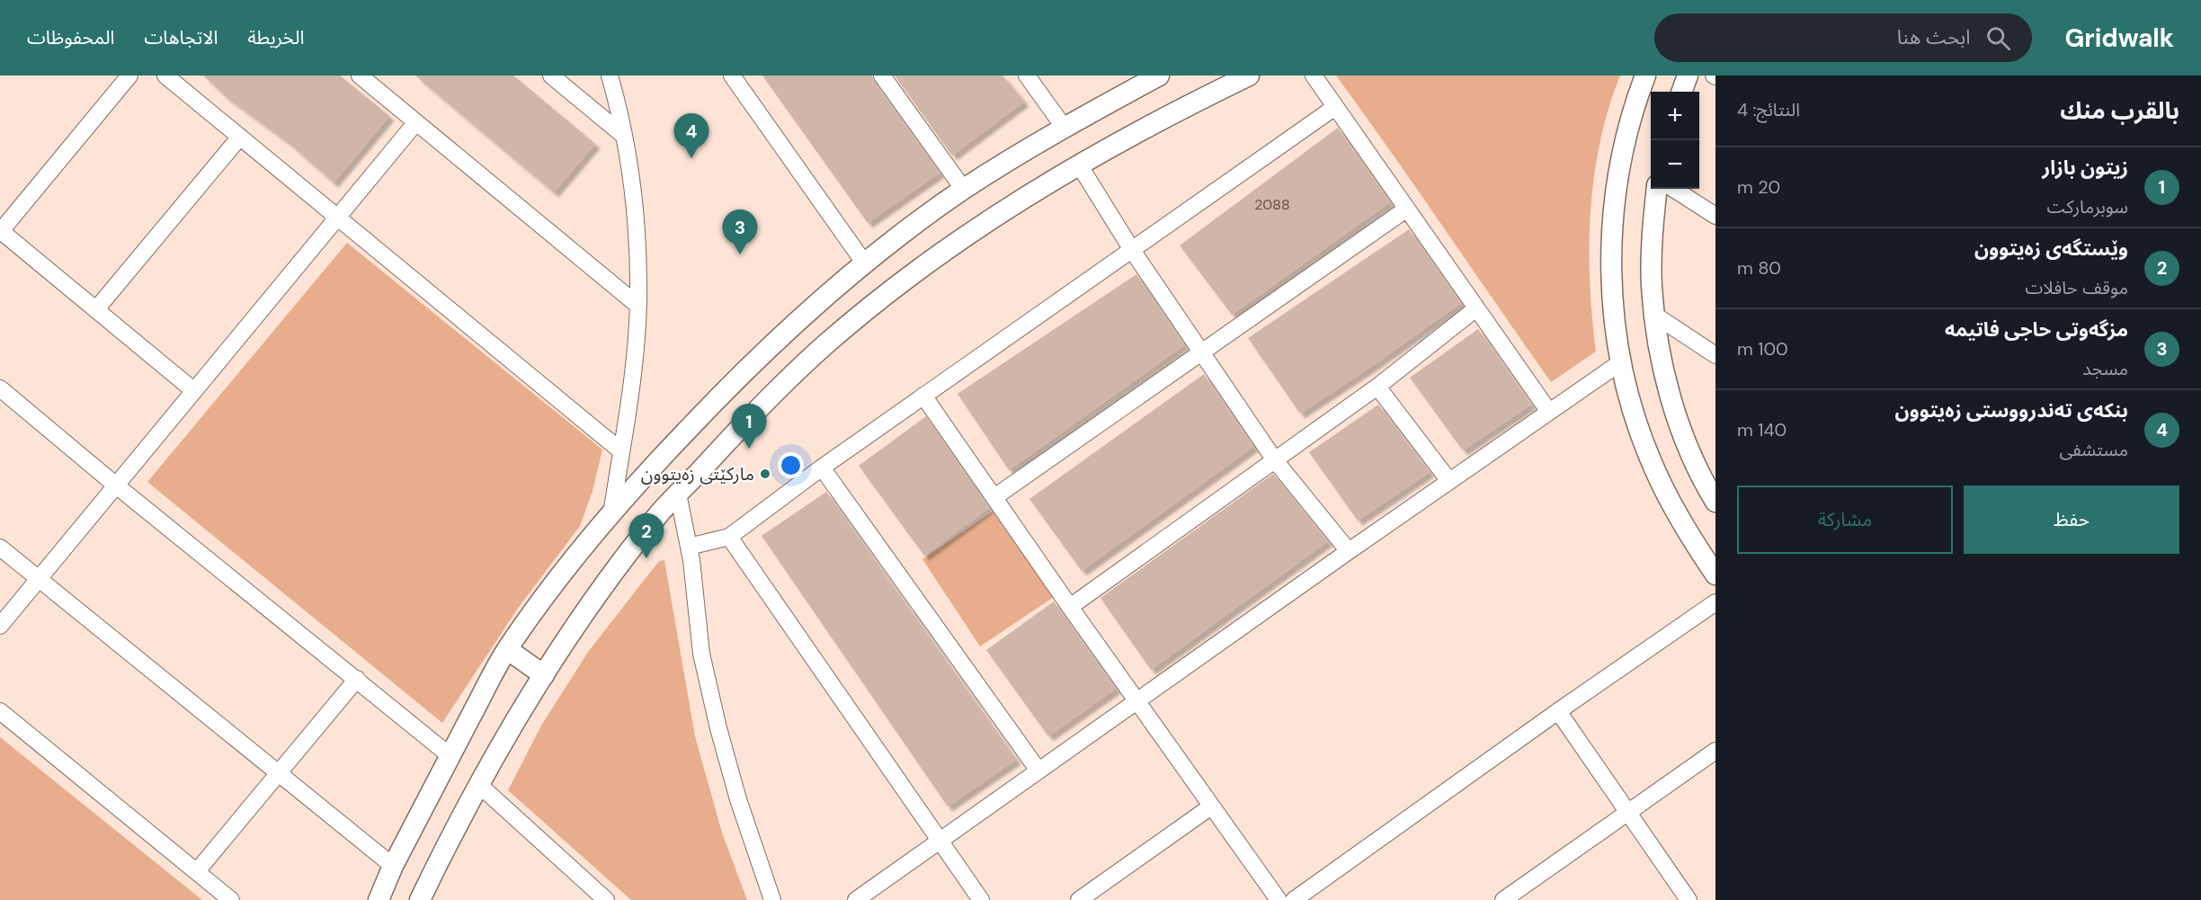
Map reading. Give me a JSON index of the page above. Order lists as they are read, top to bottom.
{
  "places": ["مارکێتی زەیتوون"],
  "house_numbers": ["2088"],
  "page": {
    "header": "Gridwalk",
    "search": "ابحث هنا",
    "nav": ["الخريطة", "الاتجاهات", "المحفوظات"],
    "heading": ["بالقرب منك", "النتائج: 4"],
    "map_buttons": ["+", "−"],
    "pins": [
      "4",
      "3",
      "1",
      "2"
    ],
    "list": [
      {
        "mark": "1",
        "name": "زيتون بازار",
        "note": "سوبرماركت",
        "value": "20 m"
      },
      {
        "mark": "2",
        "name": "وێستگەی زەیتوون",
        "note": "موقف حافلات",
        "value": "80 m"
      },
      {
        "mark": "3",
        "name": "مزگەوتی حاجی فاتیمە",
        "note": "مسجد",
        "value": "100 m"
      },
      {
        "mark": "4",
        "name": "بنکەی تەندرووستی زەیتوون",
        "note": "مستشفى",
        "value": "140 m"
      }
    ],
    "buttons": ["حفظ", "مشاركة"]
  }
}
